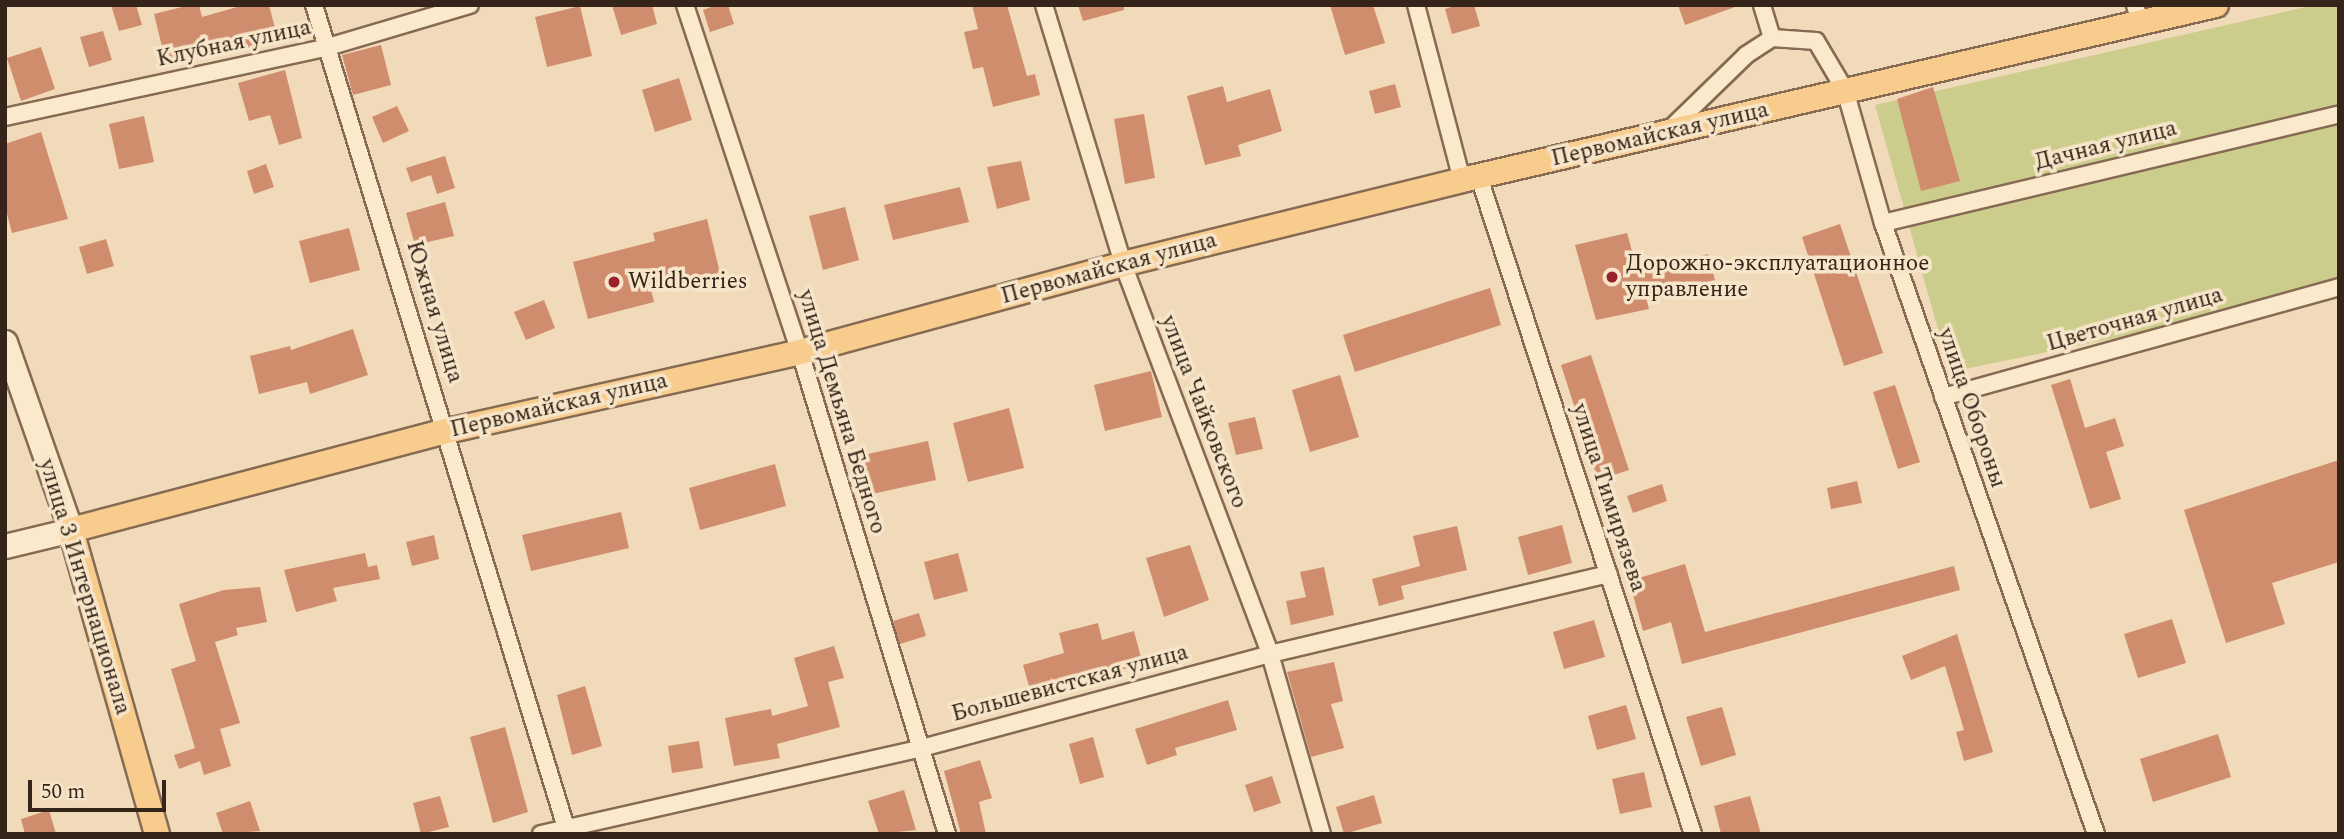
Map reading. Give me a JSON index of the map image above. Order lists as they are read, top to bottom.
{
  "streets": {
    "main road": ["Первомайская улица", "улица 3 Интернационала"],
    "street": [
      "Клубная улица",
      "Дачная улица",
      "Южная улица",
      "Цветочная улица",
      "улица Обороны",
      "улица Демьяна Бедного",
      "улица Чайковского",
      "улица Тимирязева",
      "Большевистская улица"
    ]
  },
  "crossings": [
    ["Клубная улица", "Южная улица"],
    ["Первомайская улица", "Южная улица"],
    ["Первомайская улица", "улица Обороны"],
    ["Первомайская улица", "улица Демьяна Бедного"],
    ["Первомайская улица", "улица Чайковского"],
    ["Первомайская улица", "улица Тимирязева"],
    ["Первомайская улица", "улица 3 Интернационала"],
    ["Дачная улица", "улица Обороны"],
    ["Южная улица", "Большевистская улица"],
    ["Цветочная улица", "улица Обороны"],
    ["улица Демьяна Бедного", "Большевистская улица"],
    ["улица Чайковского", "Большевистская улица"],
    ["улица Тимирязева", "Большевистская улица"]
  ],
  "places": ["Дорожно-эксплуатационное управление", "Wildberries"],
  "scale_bar": "50 m"
}
